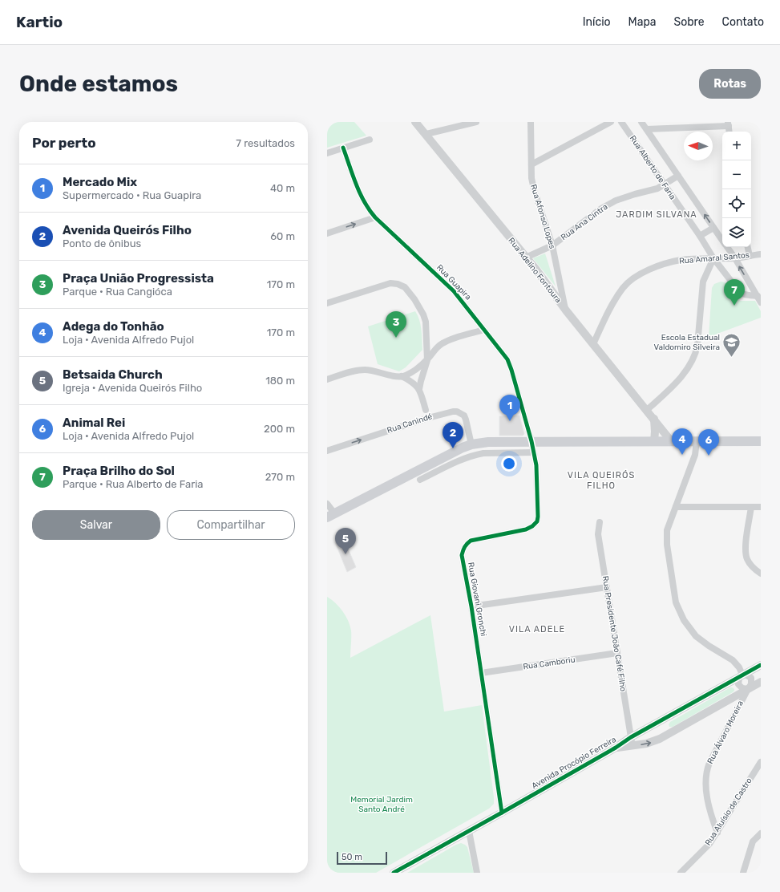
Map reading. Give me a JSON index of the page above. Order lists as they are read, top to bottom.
{
  "streets": {
    "street": [
      "Rua Alberto de Faria",
      "Rua Afonso Lopes",
      "Rua Ana Cintra",
      "Rua Amaral Santos",
      "Rua Adelino Fontoura",
      "Rua Guapira",
      "Rua Canindé",
      "Rua Giovani Gronchi",
      "Rua Presidente João Café Filho",
      "Rua Camboriu",
      "Rua Álvaro Moreira",
      "Avenida Procópio Ferreira",
      "Rua Aluísio de Castro"
    ]
  },
  "crossings": [
    ["Rua Alberto de Faria", "Rua Ana Cintra"],
    ["Rua Alberto de Faria", "Rua Amaral Santos"],
    ["Rua Afonso Lopes", "Rua Ana Cintra"],
    ["Rua Afonso Lopes", "Rua Adelino Fontoura"],
    ["Rua Ana Cintra", "Rua Adelino Fontoura"],
    ["Rua Amaral Santos", "Rua Adelino Fontoura"],
    ["Rua Guapira", "Rua Giovani Gronchi"],
    ["Rua Giovani Gronchi", "Rua Camboriu"],
    ["Rua Giovani Gronchi", "Avenida Procópio Ferreira"],
    ["Rua Presidente João Café Filho", "Rua Camboriu"],
    ["Rua Presidente João Café Filho", "Avenida Procópio Ferreira"],
    ["Rua Álvaro Moreira", "Avenida Procópio Ferreira"],
    ["Rua Álvaro Moreira", "Rua Aluísio de Castro"]
  ],
  "districts": ["JARDIM SILVANA", "VILA QUEIRÓS FILHO", "VILA ADELE"],
  "parks": ["Memorial Jardim Santo André"],
  "places": {
    "school or university": ["Escola Estadual Valdomiro Silveira"]
  },
  "scale_bar": "50 m",
  "north": "left",
  "page": {
    "header": "Kartio",
    "nav": [
      "Início",
      "Mapa",
      "Sobre",
      "Contato"
    ],
    "buttons": [
      "Rotas",
      ["Salvar", "Compartilhar"]
    ],
    "title": "Onde estamos",
    "heading": ["Por perto", "7 resultados"],
    "map_buttons": ["+", "−"],
    "list": [
      {
        "mark": "1",
        "name": "Mercado Mix",
        "note": "Supermercado · Rua Guapira",
        "value": "40 m"
      },
      {
        "mark": "2",
        "name": "Avenida Queirós Filho",
        "note": "Ponto de ônibus",
        "value": "60 m"
      },
      {
        "mark": "3",
        "name": "Praça União Progressista",
        "note": "Parque · Rua Cangióca",
        "value": "170 m"
      },
      {
        "mark": "4",
        "name": "Adega do Tonhão",
        "note": "Loja · Avenida Alfredo Pujol",
        "value": "170 m"
      },
      {
        "mark": "5",
        "name": "Betsaida Church",
        "note": "Igreja · Avenida Queirós Filho",
        "value": "180 m"
      },
      {
        "mark": "6",
        "name": "Animal Rei",
        "note": "Loja · Avenida Alfredo Pujol",
        "value": "200 m"
      },
      {
        "mark": "7",
        "name": "Praça Brilho do Sol",
        "note": "Parque · Rua Alberto de Faria",
        "value": "270 m"
      }
    ],
    "pins": [
      "7",
      "3",
      "1",
      "2",
      "4",
      "6",
      "5"
    ],
    "scale": "50 m"
  }
}
